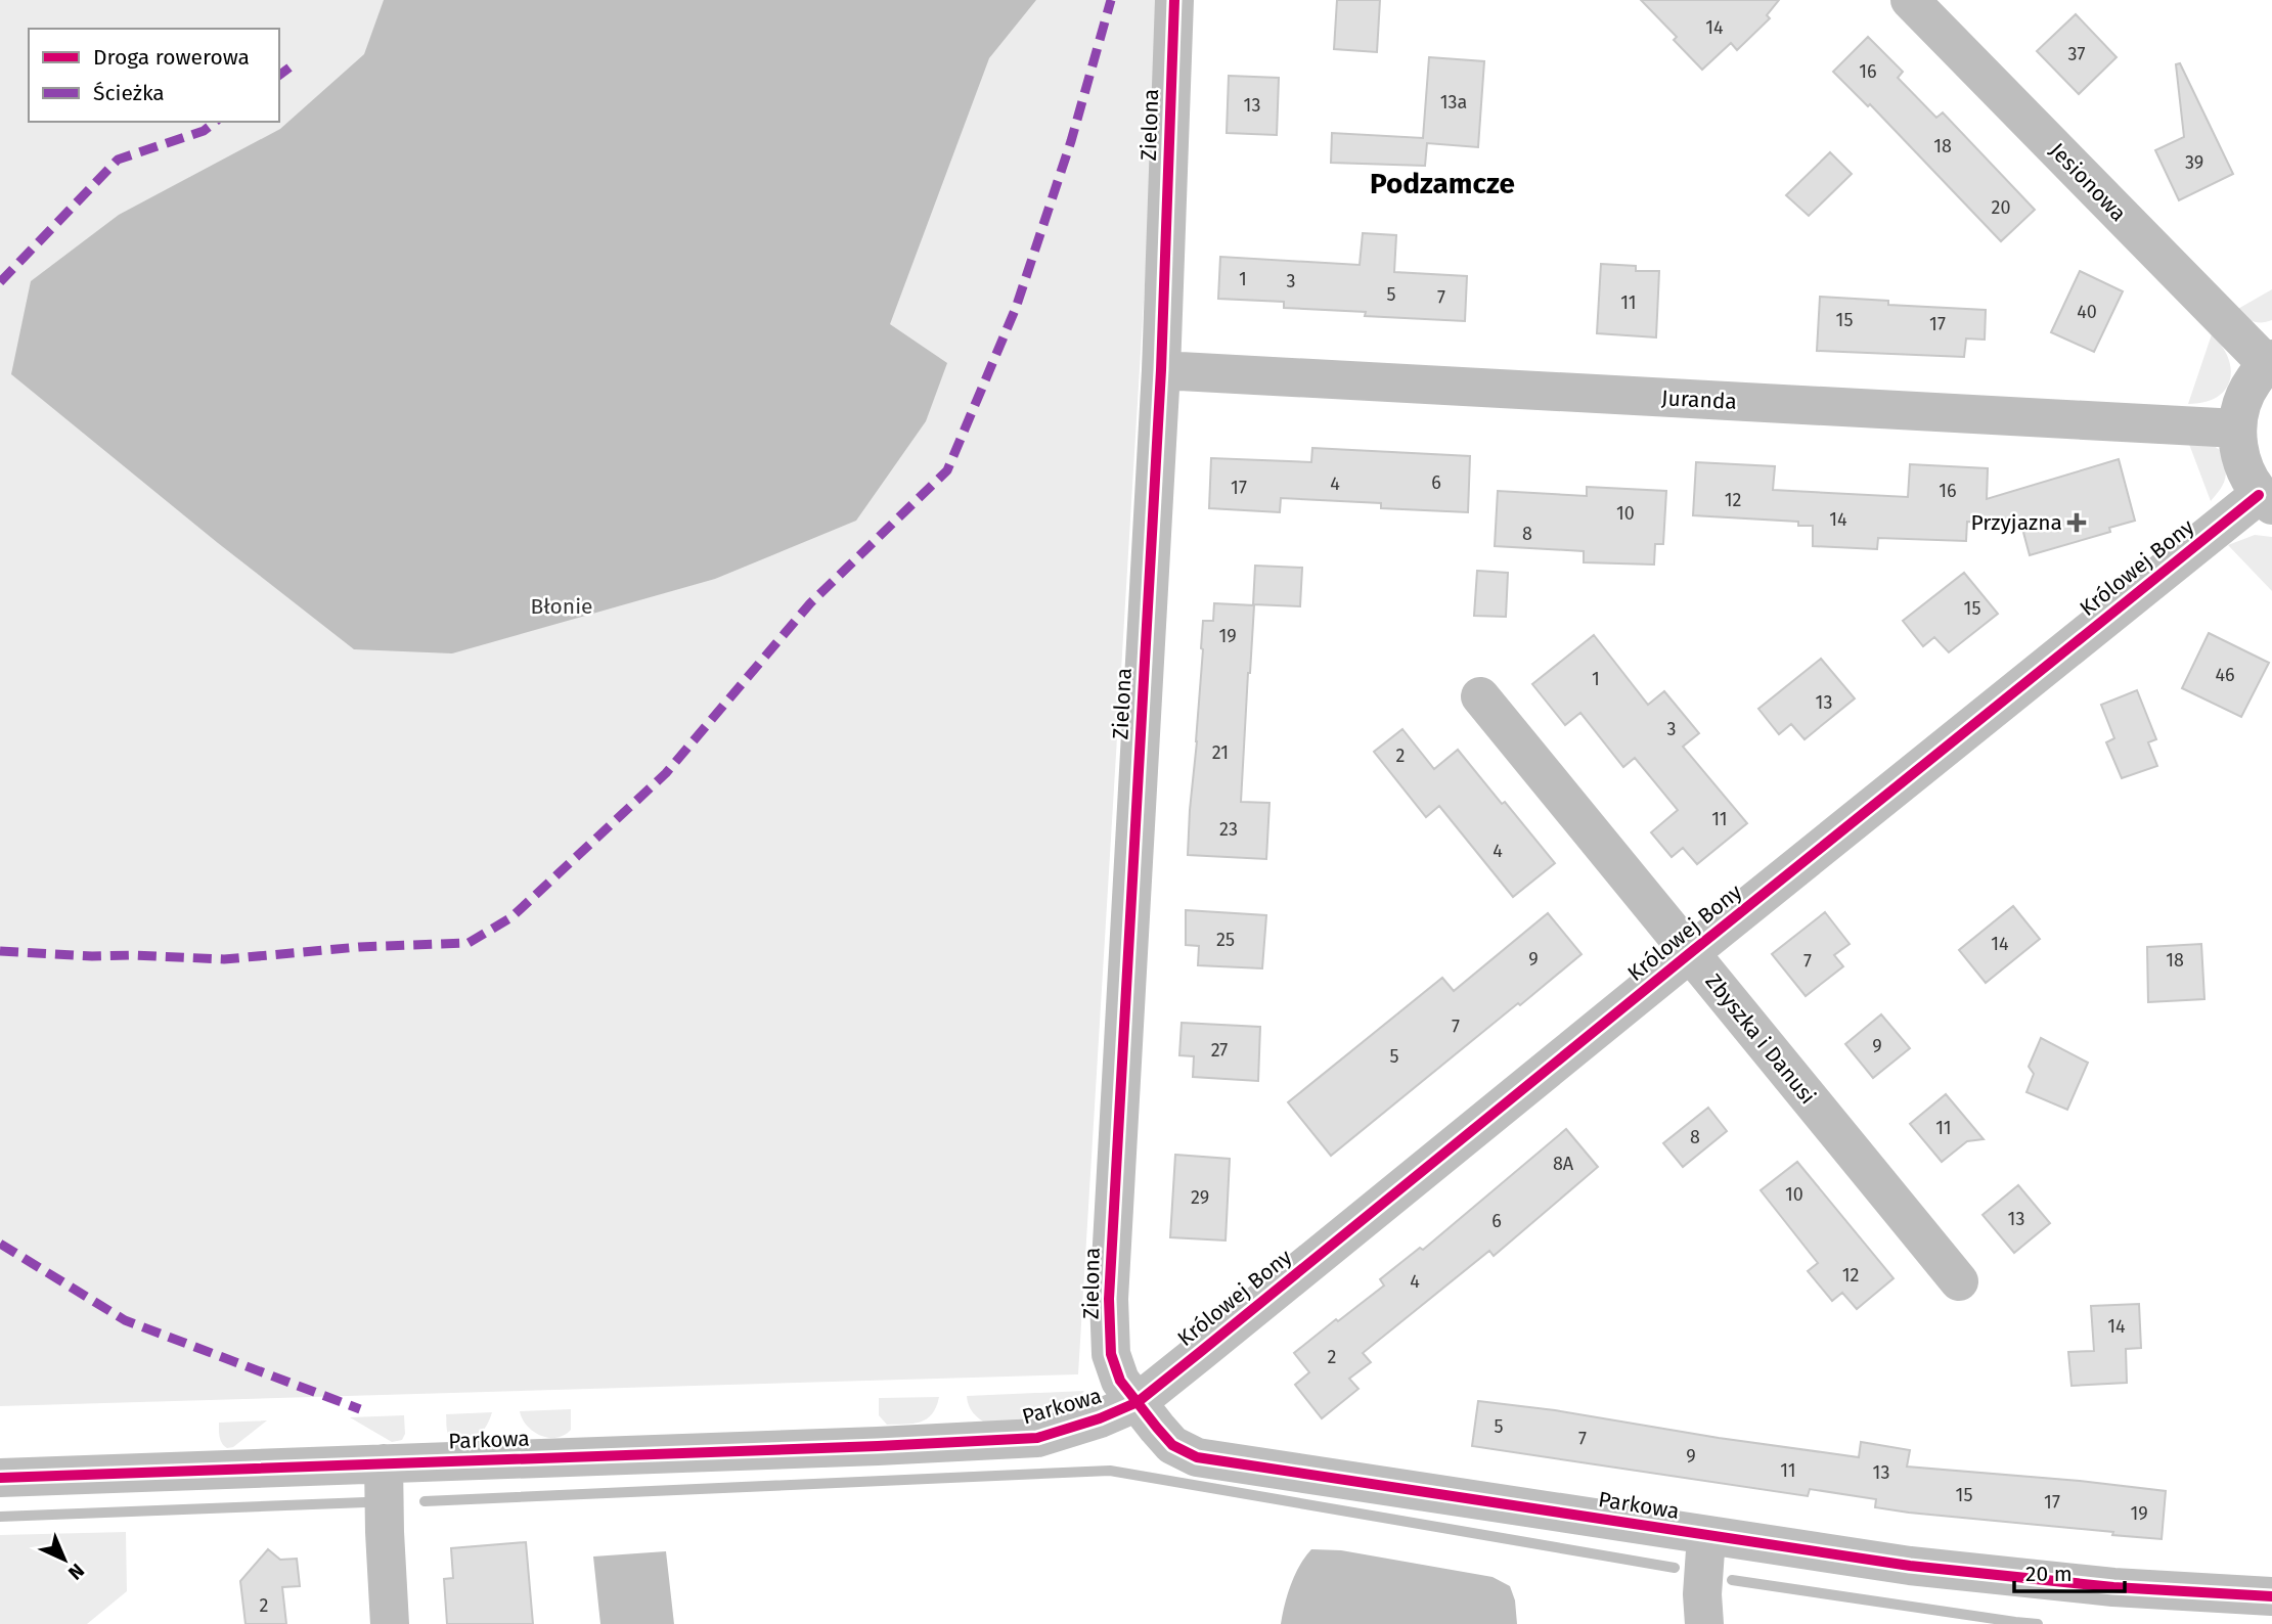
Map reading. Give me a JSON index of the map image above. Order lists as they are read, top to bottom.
{
  "streets": {
    "street": [
      "Zielona",
      "Jesionowa",
      "Juranda",
      "Królowej Bony",
      "Zbyszka i Danusi",
      "Parkowa"
    ]
  },
  "crossings": [
    ["Zielona", "Juranda"],
    ["Zielona", "Królowej Bony"],
    ["Zielona", "Parkowa"],
    ["Królowej Bony", "Zbyszka i Danusi"],
    ["Królowej Bony", "Parkowa"]
  ],
  "districts": ["Podzamcze"],
  "parks": ["Błonie"],
  "places": {
    "health": ["Przyjazna"]
  },
  "house_numbers": [
    "14",
    "37",
    "16",
    "13a",
    "13",
    "18",
    "39",
    "20",
    "1",
    "3",
    "5",
    "7",
    "11",
    "40",
    "15",
    "17",
    "6",
    "4",
    "17",
    "16",
    "12",
    "10",
    "14",
    "8",
    "15",
    "19",
    "46",
    "1",
    "13",
    "3",
    "21",
    "2",
    "11",
    "23",
    "4",
    "25",
    "14",
    "9",
    "18",
    "7",
    "7",
    "9",
    "27",
    "5",
    "11",
    "8",
    "8A",
    "10",
    "29",
    "13",
    "6",
    "12",
    "4",
    "14",
    "2",
    "5",
    "7",
    "9",
    "11",
    "13",
    "15",
    "17",
    "19",
    "2"
  ],
  "legend": ["Droga rowerowa", "Ścieżka"],
  "scale_bar": "20 m",
  "north": "bottom right"
}
